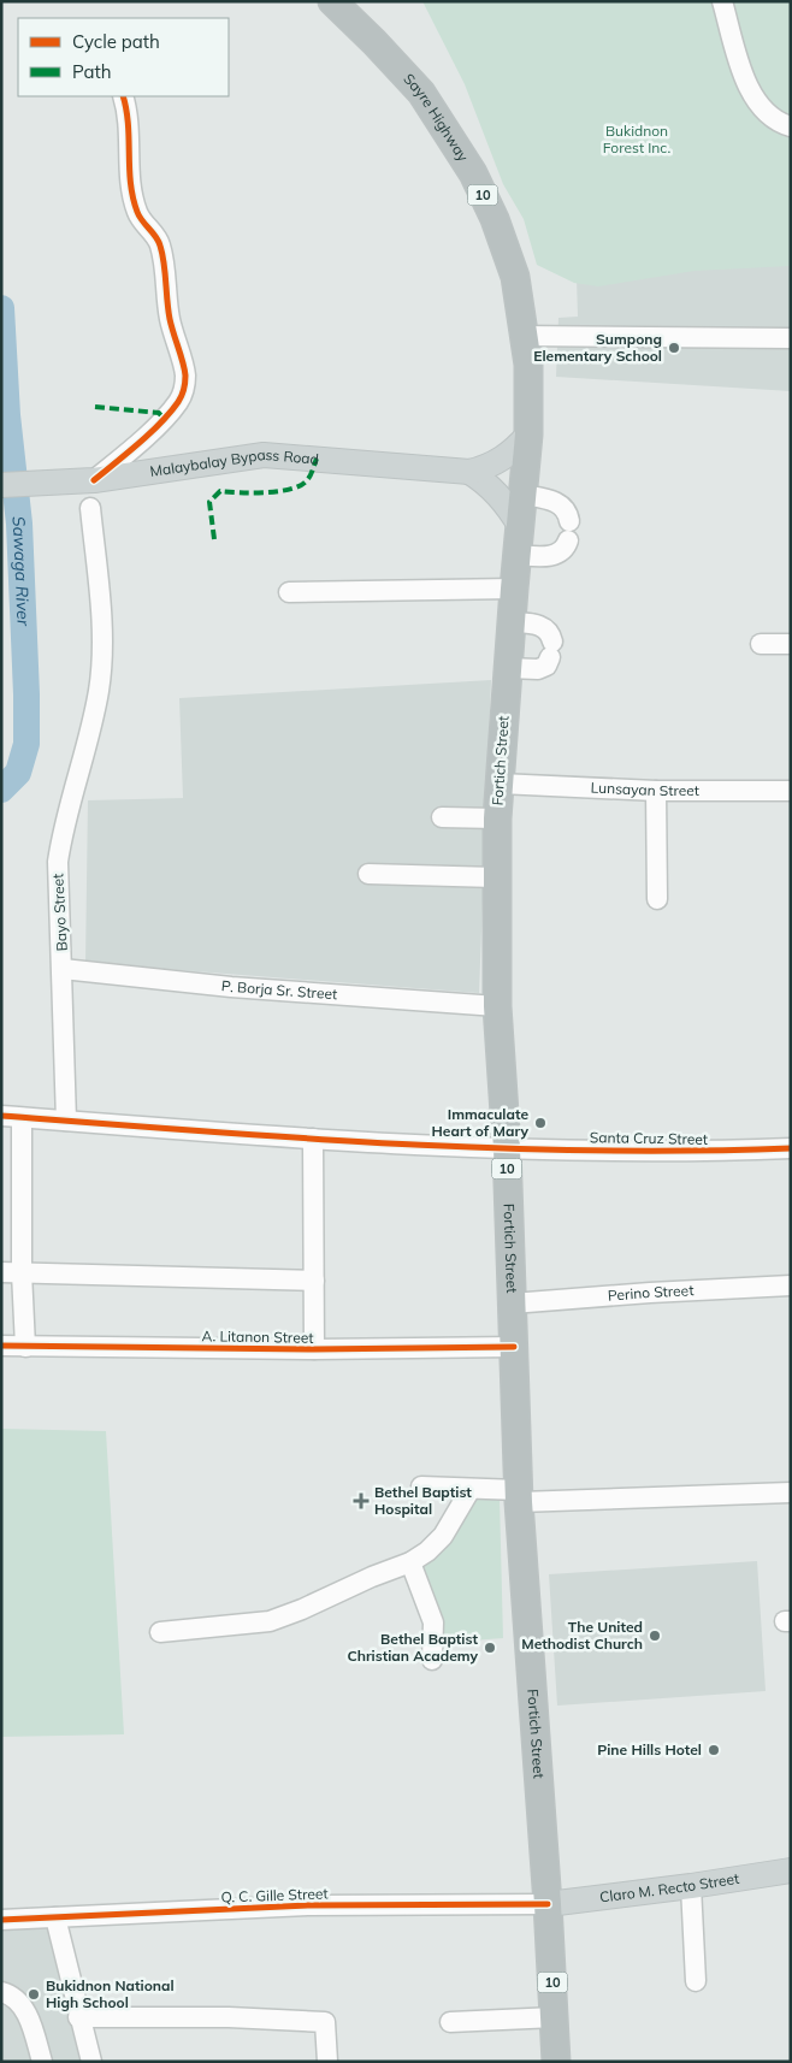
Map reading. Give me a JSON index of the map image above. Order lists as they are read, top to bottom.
{
  "streets": {
    "highway": ["Sayre Highway", "10", "Fortich Street"],
    "main road": ["Malaybalay Bypass Road", "Claro M. Recto Street"],
    "street": [
      "Lunsayan Street",
      "Bayo Street",
      "P. Borja Sr. Street",
      "Santa Cruz Street",
      "Perino Street",
      "A. Litanon Street",
      "Q. C. Gille Street"
    ]
  },
  "crossings": [
    ["Sayre Highway", "Malaybalay Bypass Road"],
    ["Sayre Highway", "Fortich Street"],
    ["Malaybalay Bypass Road", "Fortich Street"],
    ["Fortich Street", "Lunsayan Street"],
    ["Fortich Street", "P. Borja Sr. Street"],
    ["Fortich Street", "Santa Cruz Street"],
    ["Fortich Street", "Perino Street"],
    ["Fortich Street", "A. Litanon Street"],
    ["Fortich Street", "Claro M. Recto Street"],
    ["Fortich Street", "Q. C. Gille Street"],
    ["Bayo Street", "P. Borja Sr. Street"],
    ["Bayo Street", "Santa Cruz Street"],
    ["Claro M. Recto Street", "Q. C. Gille Street"]
  ],
  "water": ["Sawaga River"],
  "parks": ["Bukidnon Forest Inc."],
  "places": {
    "other": [
      "Sumpong Elementary School",
      "Immaculate Heart of Mary",
      "The United Methodist Church",
      "Bethel Baptist Christian Academy",
      "Pine Hills Hotel",
      "Bukidnon National High School"
    ],
    "health": ["Bethel Baptist Hospital"]
  },
  "legend": ["Cycle path", "Path"]
}
